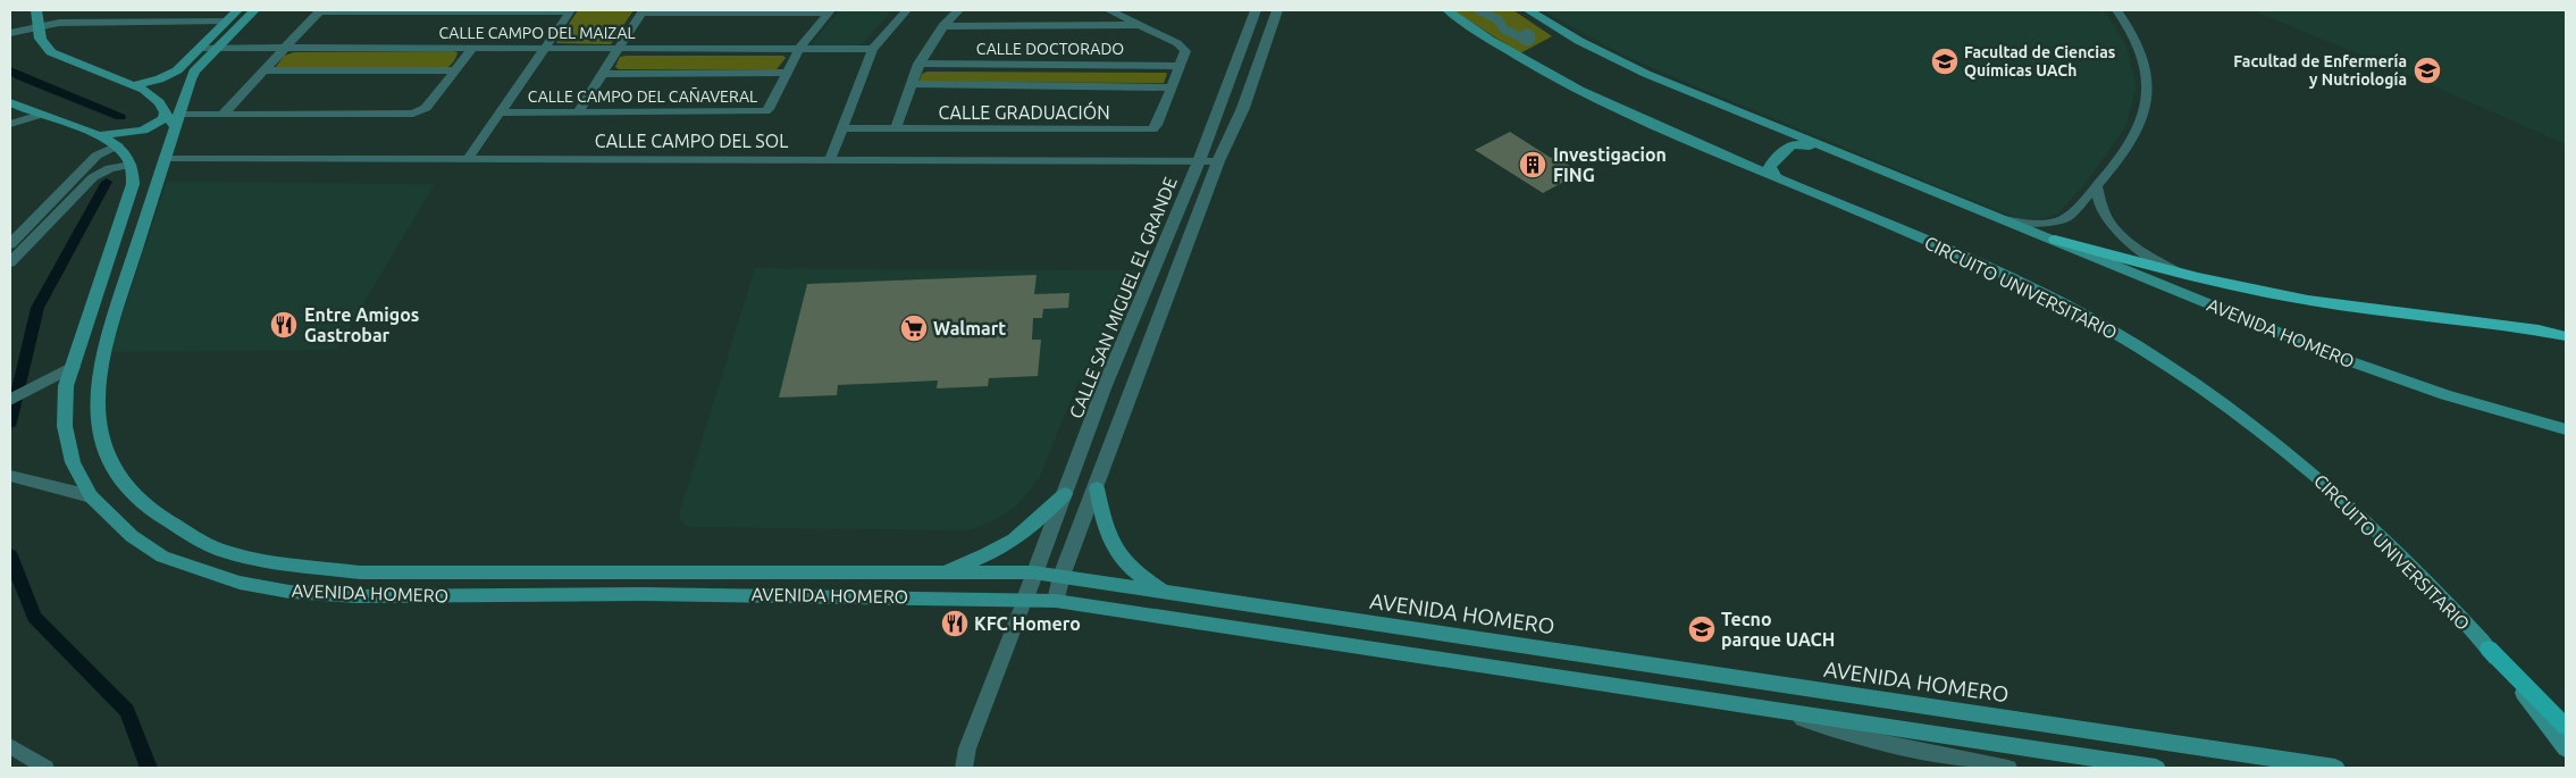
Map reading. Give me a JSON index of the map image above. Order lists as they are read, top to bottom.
{
  "streets": {
    "main road": ["CIRCUITO UNIVERSITARIO", "AVENIDA HOMERO"],
    "street": [
      "CALLE CAMPO DEL MAIZAL",
      "CALLE DOCTORADO",
      "CALLE CAMPO DEL CAÑAVERAL",
      "CALLE GRADUACIÓN",
      "CALLE CAMPO DEL SOL",
      "CALLE SAN MIGUEL EL GRANDE"
    ]
  },
  "crossings": [
    ["CALLE CAMPO DEL MAIZAL", "CALLE CAMPO DEL CAÑAVERAL"],
    ["CALLE CAMPO DEL MAIZAL", "AVENIDA HOMERO"],
    ["CALLE DOCTORADO", "CALLE GRADUACIÓN"],
    ["CALLE CAMPO DEL SOL", "CALLE SAN MIGUEL EL GRANDE"],
    ["CALLE CAMPO DEL SOL", "AVENIDA HOMERO"],
    ["CALLE SAN MIGUEL EL GRANDE", "AVENIDA HOMERO"]
  ],
  "places": {
    "school or university": ["Facultad de Ciencias Químicas UACh", "Facultad de Enfermería y Nutriología", "Tecno parque UACH"],
    "building": ["Investigacion FING"],
    "restaurant": ["Entre Amigos Gastrobar", "KFC Homero"],
    "supermarket": ["Walmart"]
  }
}
